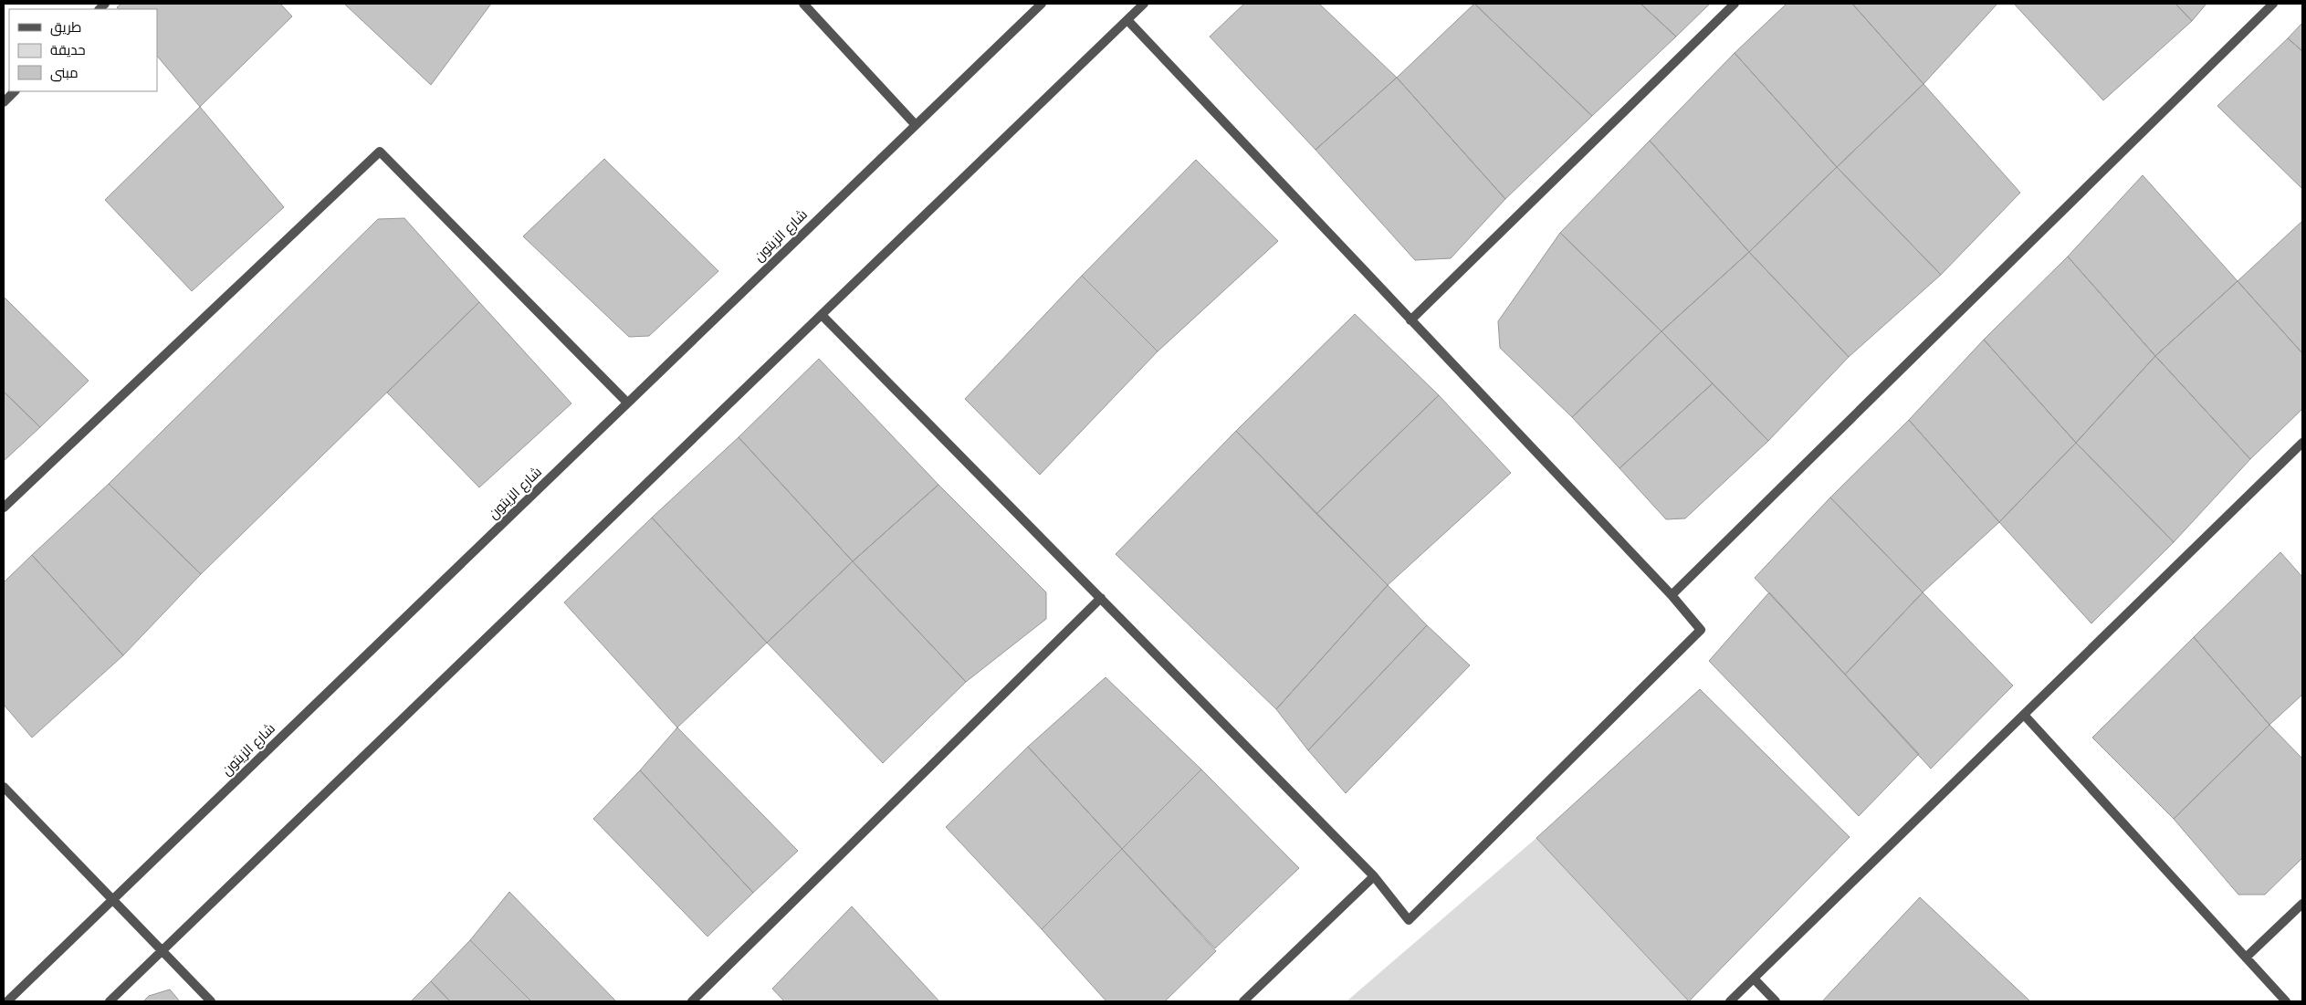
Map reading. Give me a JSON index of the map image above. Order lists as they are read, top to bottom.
{
  "streets": {
    "street": ["شارع الزيتون"]
  },
  "legend": ["طريق", "حديقة", "مبنى"]
}
